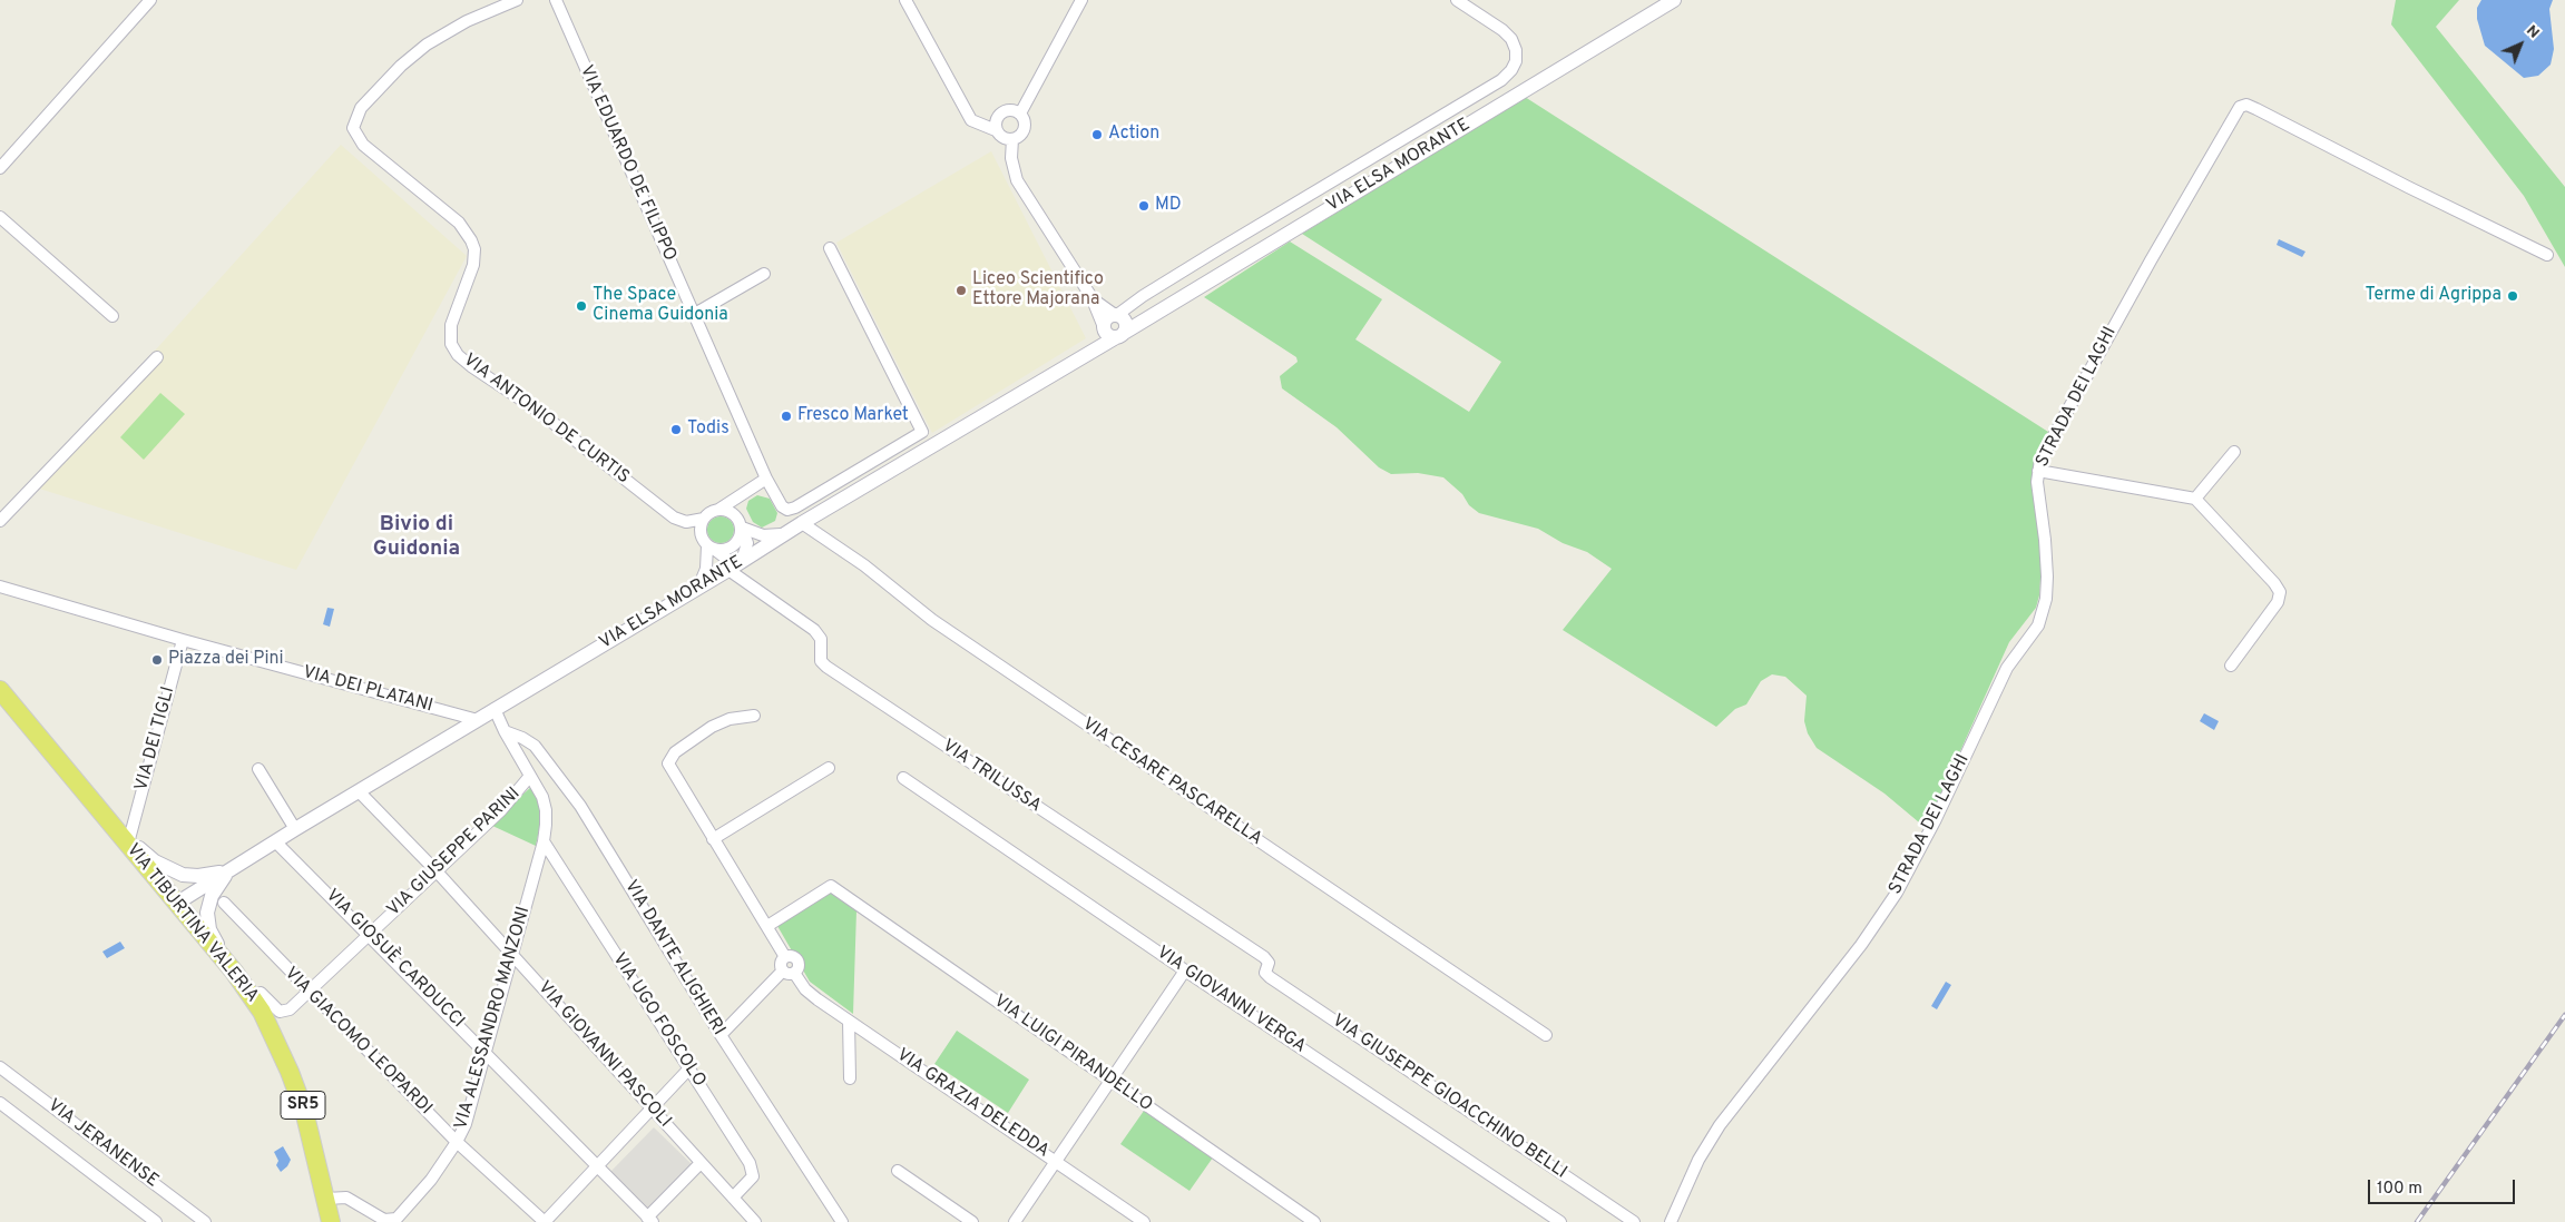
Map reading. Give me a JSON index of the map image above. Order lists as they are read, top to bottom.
{
  "streets": {
    "main road": ["VIA TIBURTINA VALERIA", "SR5"],
    "street": [
      "VIA EDUARDO DE FILIPPO",
      "VIA ELSA MORANTE",
      "STRADA DEI LAGHI",
      "VIA ANTONIO DE CURTIS",
      "VIA DEI PLATANI",
      "VIA DEI TIGLI",
      "VIA TRILUSSA",
      "VIA CESARE PASCARELLA",
      "VIA GIUSEPPE PARINI",
      "VIA DANTE ALIGHIERI",
      "VIA GIOSUÈ CARDUCCI",
      "VIA GIOVANNI VERGA",
      "VIA ALESSANDRO MANZONI",
      "VIA UGO FOSCOLO",
      "VIA GIACOMO LEOPARDI",
      "VIA LUIGI PIRANDELLO",
      "VIA GIOVANNI PASCOLI",
      "VIA GIUSEPPE GIOACCHINO BELLI",
      "VIA GRAZIA DELEDDA",
      "VIA JERANENSE"
    ]
  },
  "crossings": [
    ["VIA ELSA MORANTE", "VIA DEI PLATANI"],
    ["VIA ELSA MORANTE", "VIA DEI TIGLI"],
    ["VIA ELSA MORANTE", "VIA TRILUSSA"],
    ["VIA ELSA MORANTE", "VIA CESARE PASCARELLA"],
    ["VIA ELSA MORANTE", "VIA TIBURTINA VALERIA"],
    ["VIA ELSA MORANTE", "VIA GIOSUÈ CARDUCCI"],
    ["VIA ELSA MORANTE", "VIA GIOVANNI PASCOLI"],
    ["VIA DEI PLATANI", "VIA DEI TIGLI"],
    ["VIA DEI TIGLI", "VIA TIBURTINA VALERIA"],
    ["VIA TRILUSSA", "VIA GIUSEPPE GIOACCHINO BELLI"],
    ["VIA GIUSEPPE PARINI", "VIA TIBURTINA VALERIA"],
    ["VIA GIUSEPPE PARINI", "VIA GIOSUÈ CARDUCCI"],
    ["VIA GIUSEPPE PARINI", "VIA ALESSANDRO MANZONI"],
    ["VIA GIUSEPPE PARINI", "VIA GIACOMO LEOPARDI"],
    ["VIA GIUSEPPE PARINI", "VIA GIOVANNI PASCOLI"],
    ["VIA TIBURTINA VALERIA", "VIA ALESSANDRO MANZONI"],
    ["VIA DANTE ALIGHIERI", "VIA ALESSANDRO MANZONI"],
    ["VIA GIOSUÈ CARDUCCI", "VIA ALESSANDRO MANZONI"],
    ["VIA ALESSANDRO MANZONI", "VIA UGO FOSCOLO"],
    ["VIA ALESSANDRO MANZONI", "VIA GIACOMO LEOPARDI"],
    ["VIA ALESSANDRO MANZONI", "VIA GIOVANNI PASCOLI"],
    ["VIA UGO FOSCOLO", "VIA GIOVANNI PASCOLI"]
  ],
  "districts": ["Bivio di Guidonia"],
  "places": [
    "Action",
    "MD",
    "Liceo Scientifico Ettore Majorana",
    "Terme di Agrippa",
    "The Space Cinema Guidonia",
    "Fresco Market",
    "Todis",
    "Piazza dei Pini"
  ],
  "scale_bar": "100 m",
  "north": "top right"
}
